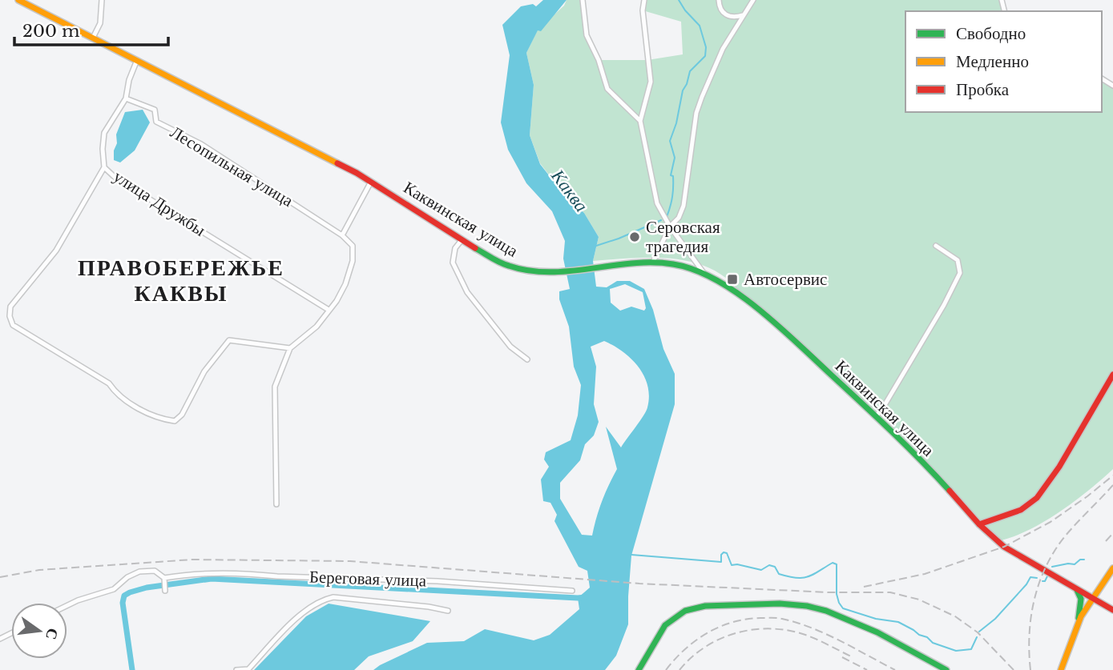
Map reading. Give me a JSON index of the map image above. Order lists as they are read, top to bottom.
{
  "streets": {
    "main road": ["Каквинская улица"],
    "street": ["Лесопильная улица", "улица Дружбы", "Береговая улица"]
  },
  "districts": ["ПРАВОБЕРЕЖЬЕ КАКВЫ"],
  "water": ["Каква"],
  "places": {
    "other": ["Серовская трагедия"],
    "transit": ["Автосервис"]
  },
  "legend": ["Свободно", "Медленно", "Пробка"],
  "scale_bar": "200 m",
  "north": "right"
}
